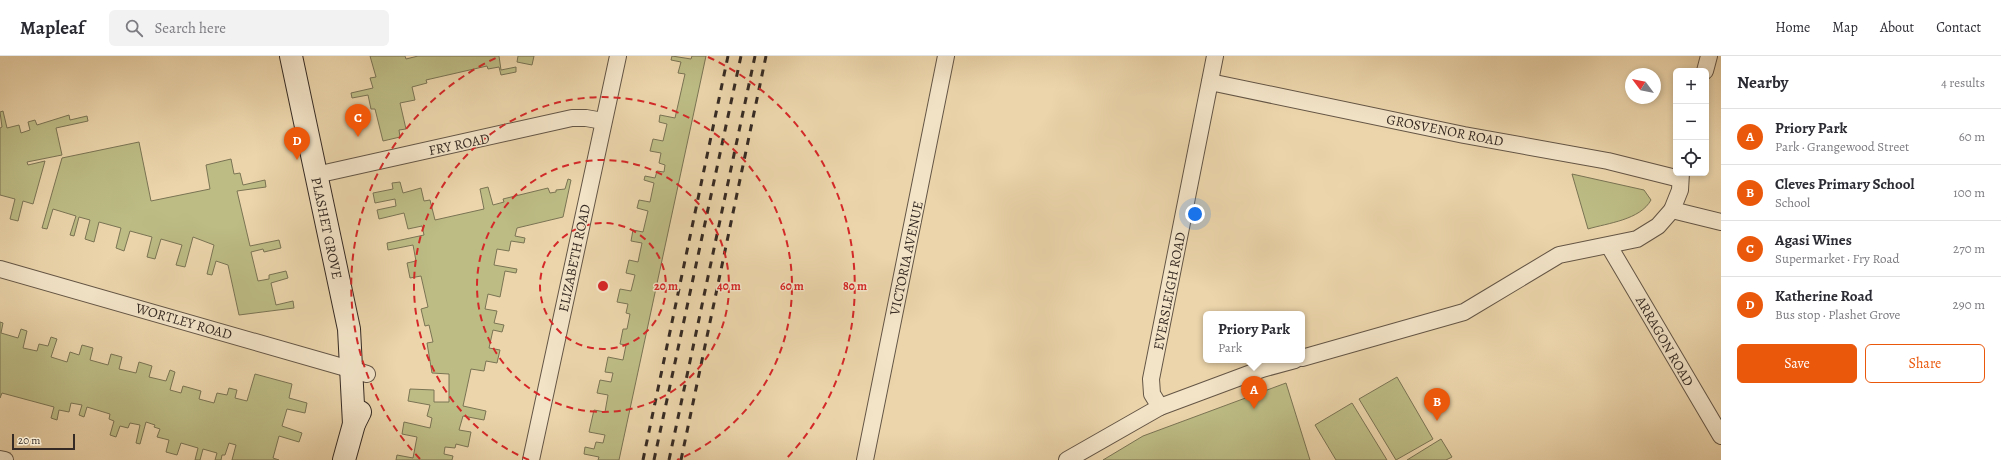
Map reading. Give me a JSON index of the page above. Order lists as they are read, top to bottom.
{
  "streets": {
    "main road": ["PLASHET GROVE"],
    "street": [
      "GROSVENOR ROAD",
      "FRY ROAD",
      "ELIZABETH ROAD",
      "VICTORIA AVENUE",
      "EVERSLEIGH ROAD",
      "WORTLEY ROAD",
      "ARRAGON ROAD"
    ]
  },
  "crossings": [
    ["GROSVENOR ROAD", "EVERSLEIGH ROAD"],
    ["FRY ROAD", "PLASHET GROVE"],
    ["FRY ROAD", "ELIZABETH ROAD"],
    ["PLASHET GROVE", "WORTLEY ROAD"]
  ],
  "scale_bar": "20 m",
  "north": "top left",
  "page": {
    "header": "Mapleaf",
    "search": "Search here",
    "nav": [
      "Home",
      "Map",
      "About",
      "Contact"
    ],
    "heading": ["Nearby", "4 results"],
    "map_buttons": ["+", "−"],
    "pins": [
      "C",
      "D",
      "A",
      "B"
    ],
    "list": [
      {
        "mark": "A",
        "name": "Priory Park",
        "note": "Park · Grangewood Street",
        "value": "60 m"
      },
      {
        "mark": "B",
        "name": "Cleves Primary School",
        "note": "School",
        "value": "100 m"
      },
      {
        "mark": "C",
        "name": "Agasi Wines",
        "note": "Supermarket · Fry Road",
        "value": "270 m"
      },
      {
        "mark": "D",
        "name": "Katherine Road",
        "note": "Bus stop · Plashet Grove",
        "value": "290 m"
      }
    ],
    "popup": ["Priory Park", "Park"],
    "buttons": ["Save", "Share"],
    "scale": "20 m"
  },
  "rings": [
    "20 m",
    "40 m",
    "60 m",
    "80 m"
  ]
}
